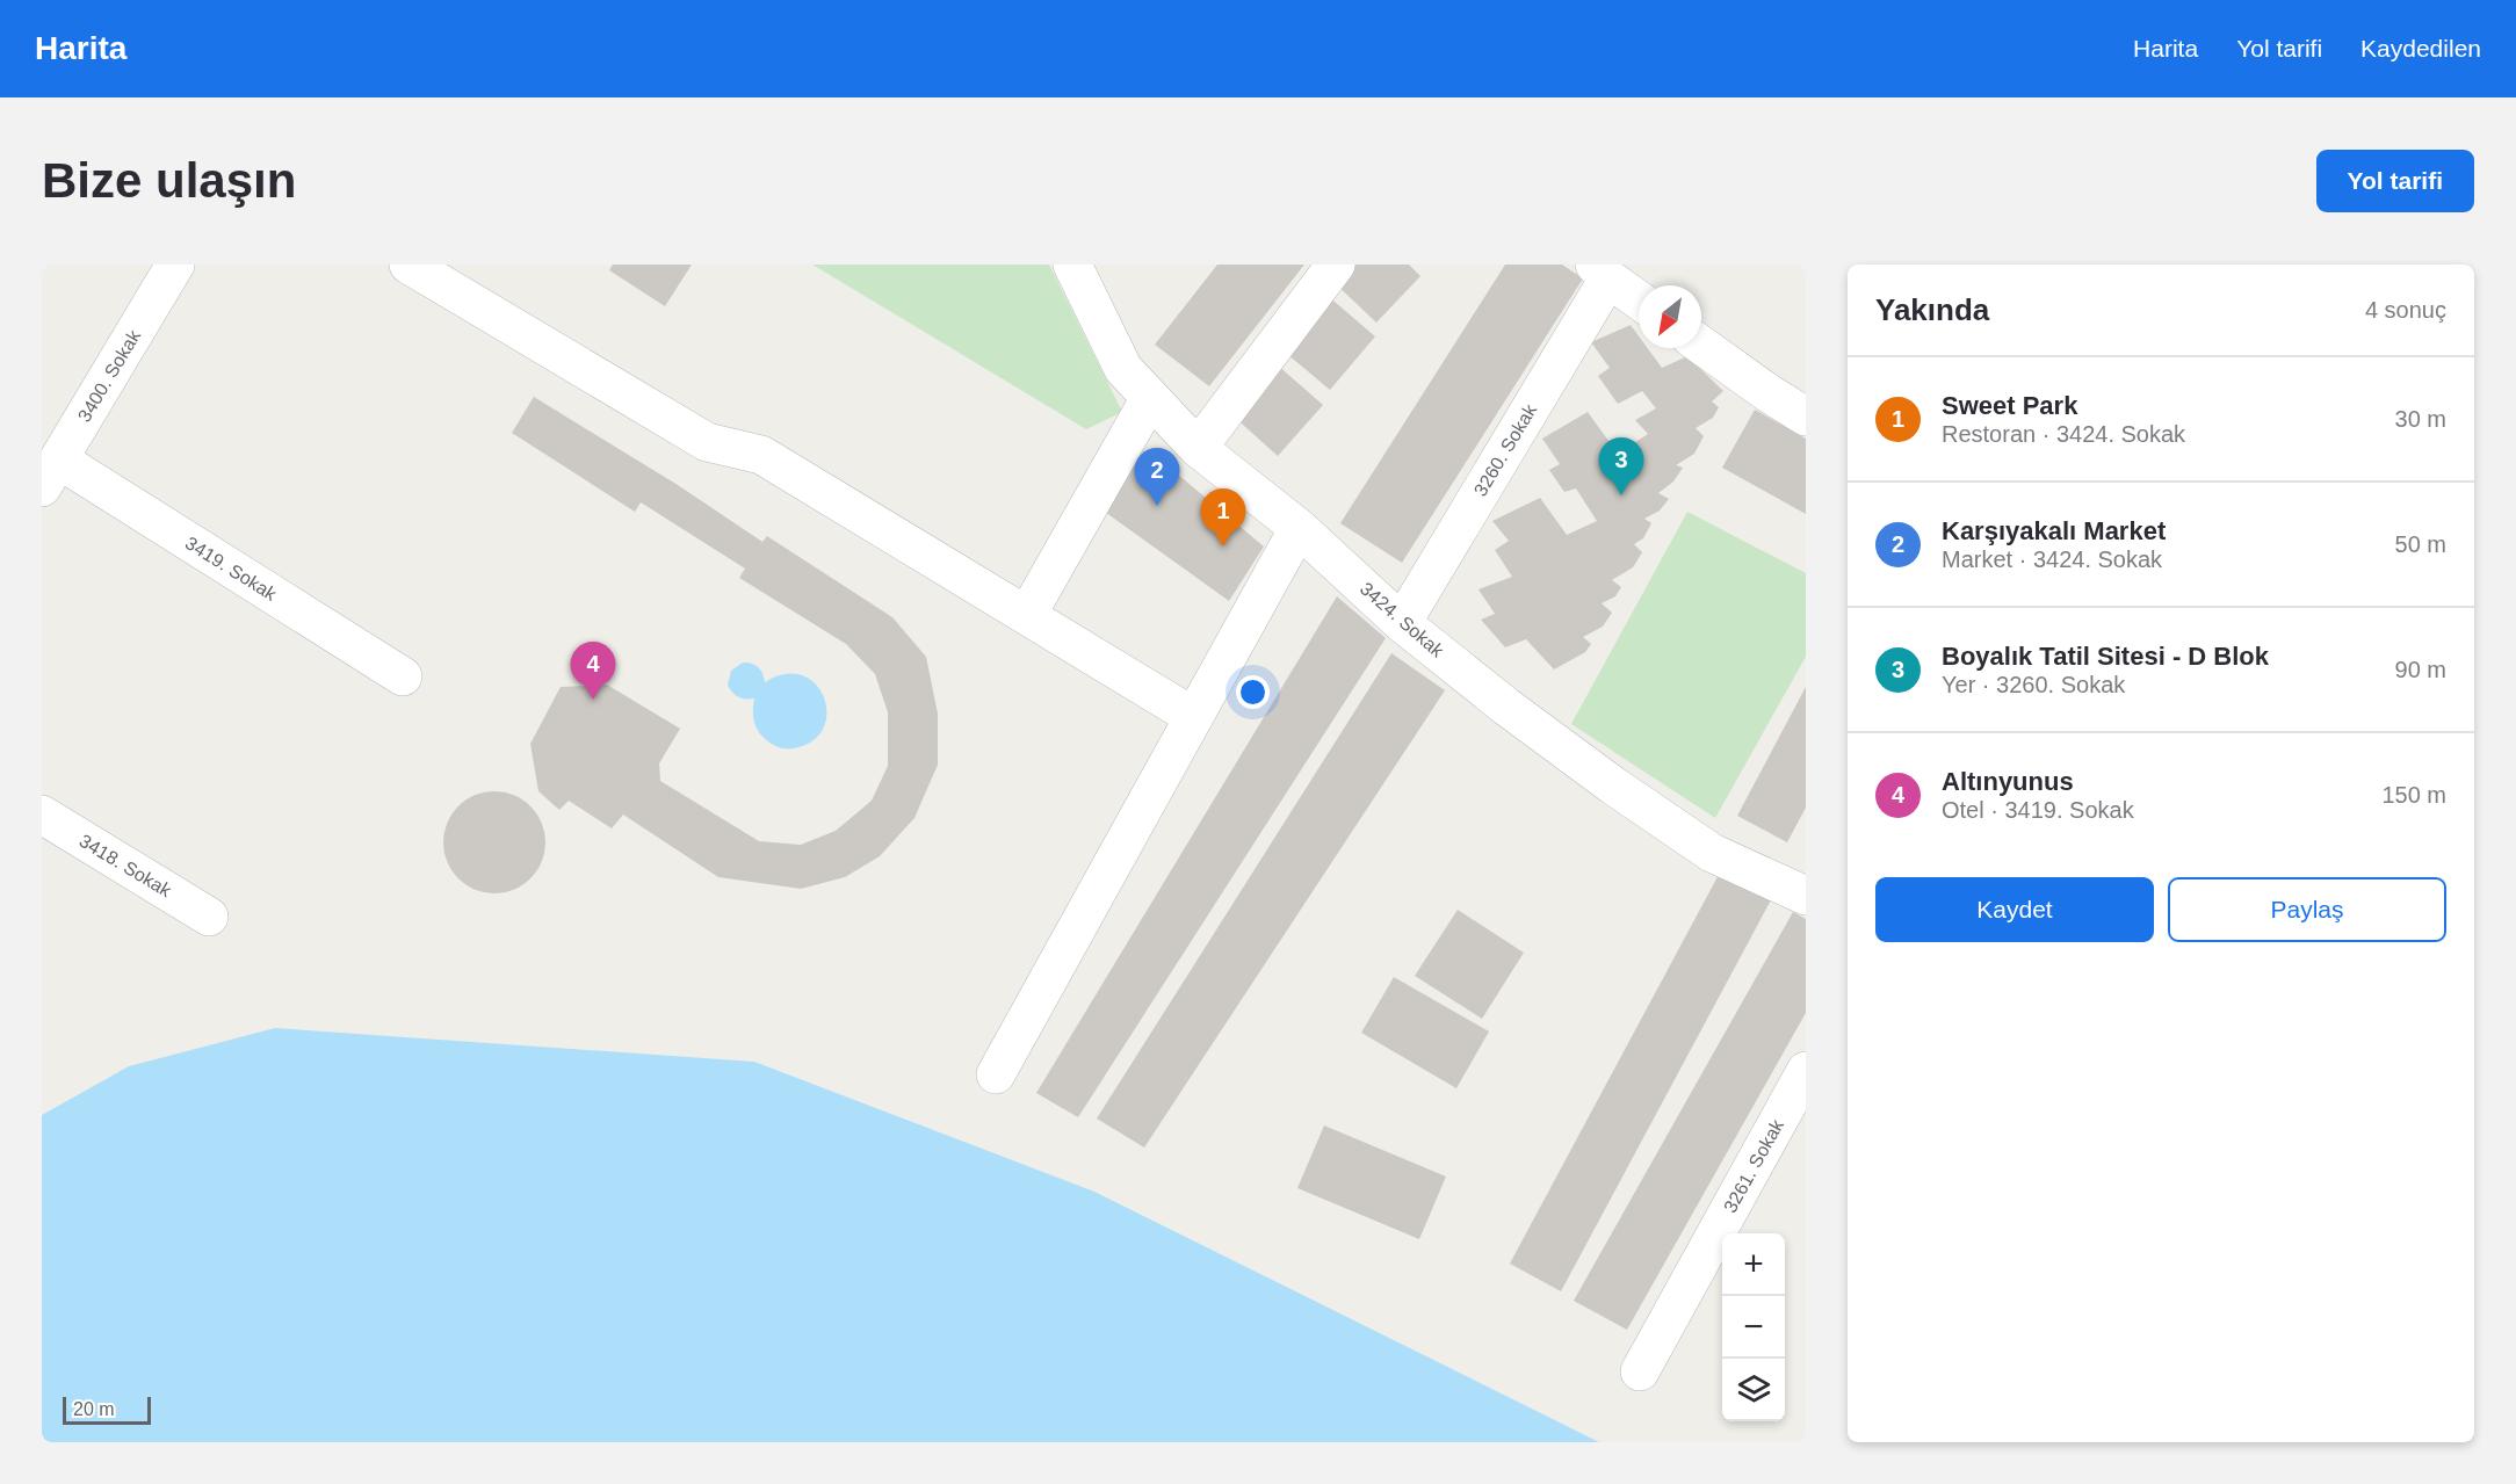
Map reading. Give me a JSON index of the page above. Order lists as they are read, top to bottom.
{
  "streets": {
    "street": [
      "3400. Sokak",
      "3260. Sokak",
      "3419. Sokak",
      "3424. Sokak",
      "3418. Sokak",
      "3261. Sokak"
    ]
  },
  "crossings": [
    ["3400. Sokak", "3419. Sokak"],
    ["3260. Sokak", "3424. Sokak"]
  ],
  "scale_bar": "20 m",
  "north": "bottom left",
  "page": {
    "header": "Harita",
    "nav": ["Harita", "Yol tarifi", "Kaydedilen"],
    "buttons": [
      "Yol tarifi",
      ["Kaydet", "Paylaş"]
    ],
    "title": "Bize ulaşın",
    "heading": ["Yakında", "4 sonuç"],
    "list": [
      {
        "mark": "1",
        "name": "Sweet Park",
        "note": "Restoran · 3424. Sokak",
        "value": "30 m"
      },
      {
        "mark": "2",
        "name": "Karşıyakalı Market",
        "note": "Market · 3424. Sokak",
        "value": "50 m"
      },
      {
        "mark": "3",
        "name": "Boyalık Tatil Sitesi - D Blok",
        "note": "Yer · 3260. Sokak",
        "value": "90 m"
      },
      {
        "mark": "4",
        "name": "Altınyunus",
        "note": "Otel · 3419. Sokak",
        "value": "150 m"
      }
    ],
    "pins": [
      "3",
      "2",
      "1",
      "4"
    ],
    "map_buttons": ["+", "−"],
    "scale": "20 m"
  }
}
